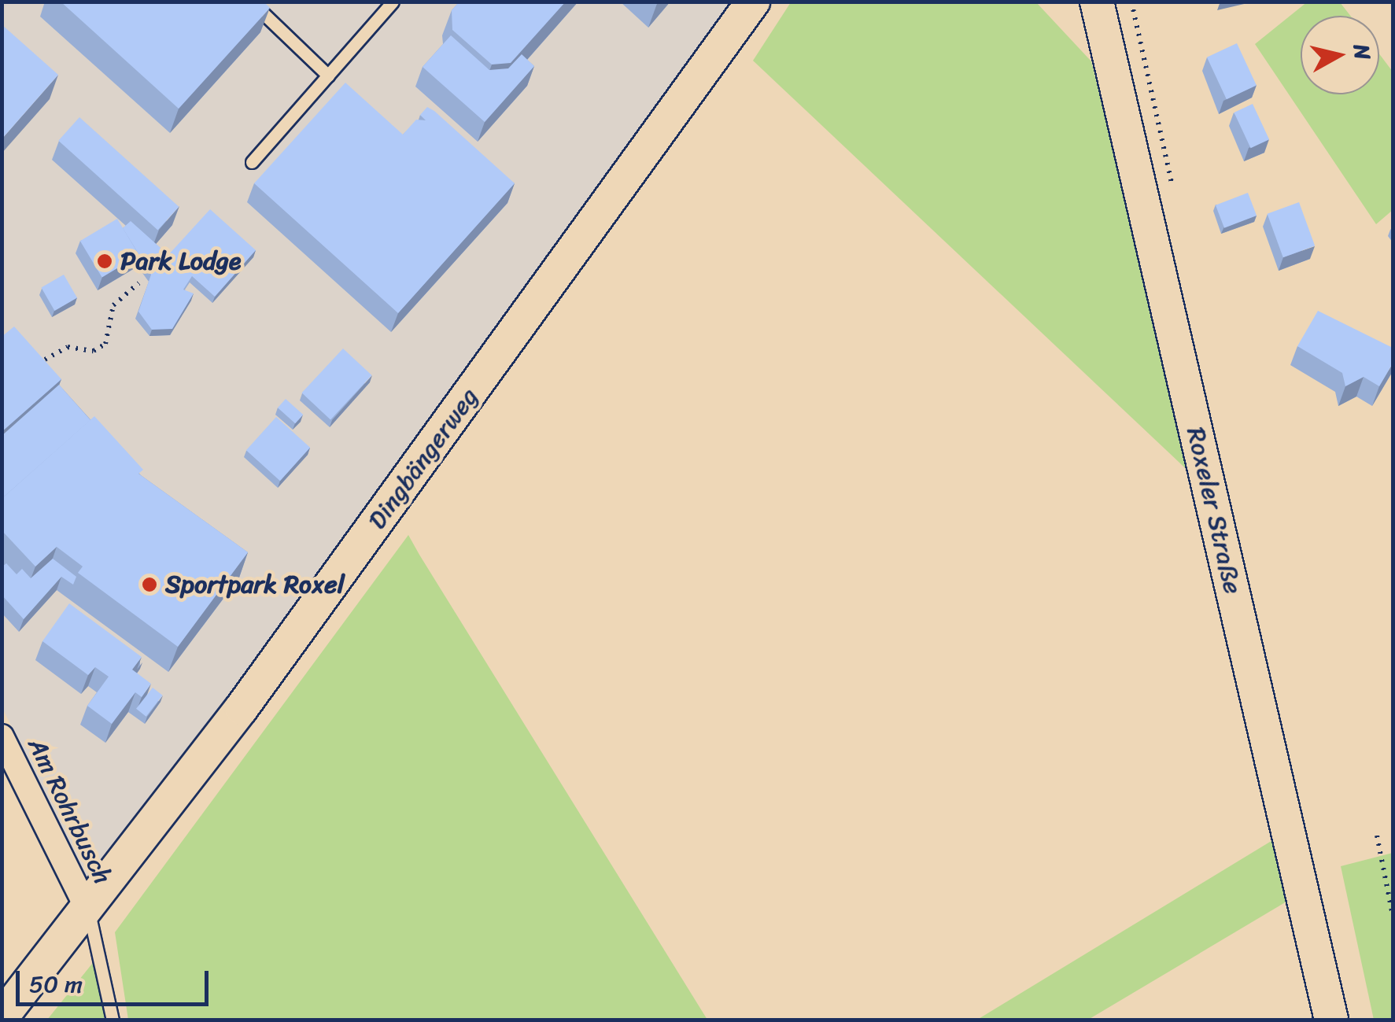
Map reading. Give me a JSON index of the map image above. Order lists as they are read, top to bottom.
{
  "streets": {
    "main road": ["Dingbängerweg", "Roxeler Straße"],
    "street": ["Am Rohrbusch"]
  },
  "crossings": [
    ["Dingbängerweg", "Am Rohrbusch"]
  ],
  "places": ["Park Lodge", "Sportpark Roxel"],
  "scale_bar": "50 m",
  "north": "right"
}
